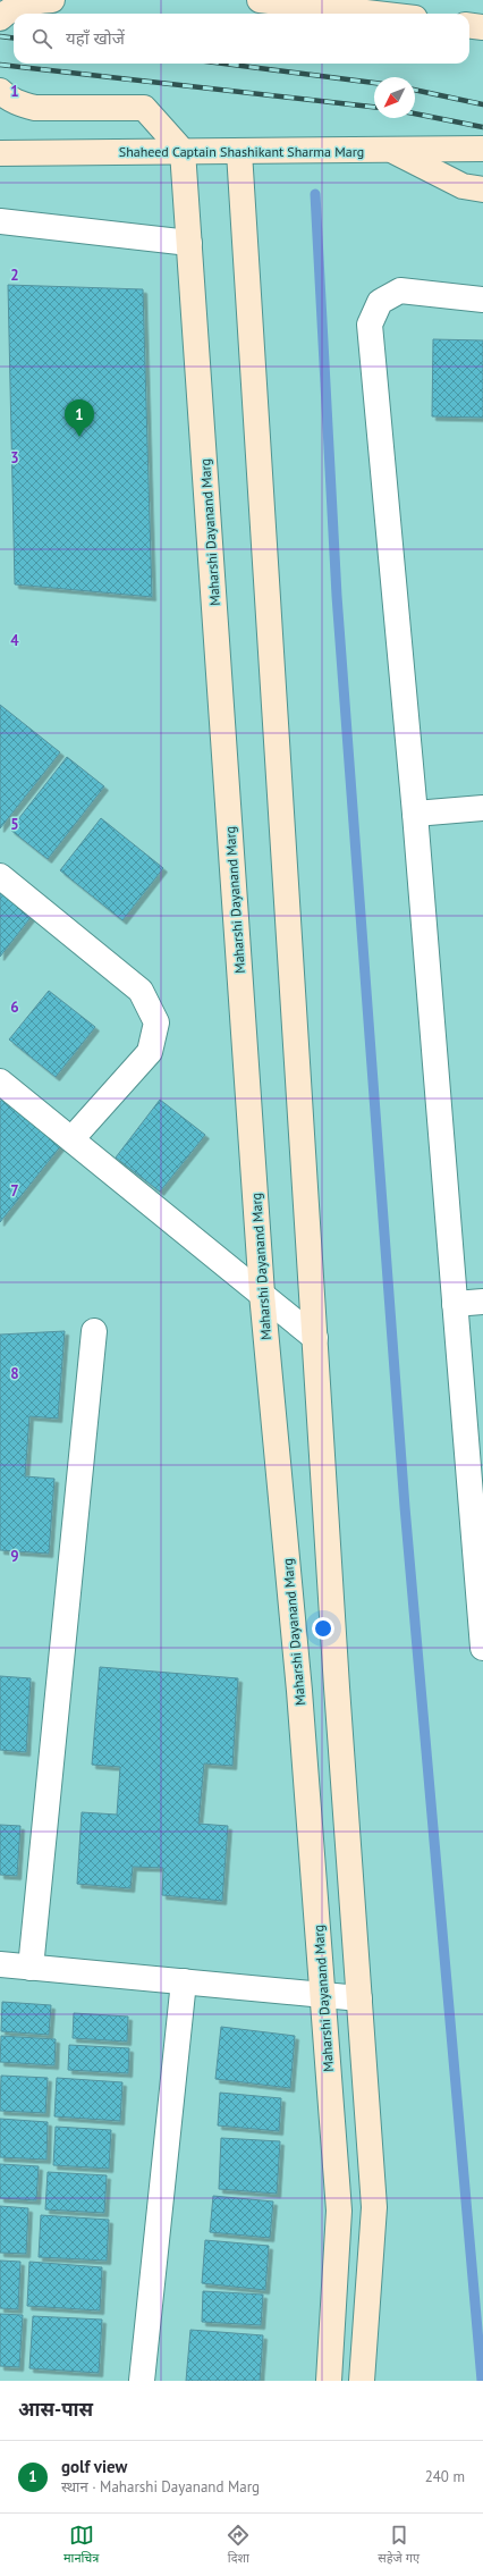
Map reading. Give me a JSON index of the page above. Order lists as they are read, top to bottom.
{
  "streets": {
    "street": ["Shaheed Captain Shashikant Sharma Marg", "Maharshi Dayanand Marg"]
  },
  "crossings": [
    ["Shaheed Captain Shashikant Sharma Marg", "Maharshi Dayanand Marg"]
  ],
  "north": "bottom left",
  "page": {
    "search": "यहाँ खोजें",
    "pins": "1",
    "heading": "आस-पास",
    "list": [
      {
        "mark": "1",
        "name": "golf view",
        "note": "स्थान · Maharshi Dayanand Marg",
        "value": "240 m"
      }
    ],
    "nav": ["मानचित्र", "दिशा", "सहेजे गए"]
  },
  "grid": {
    "rows": [
      "1",
      "2",
      "3",
      "4",
      "5",
      "6",
      "7",
      "8",
      "9"
    ]
  }
}
